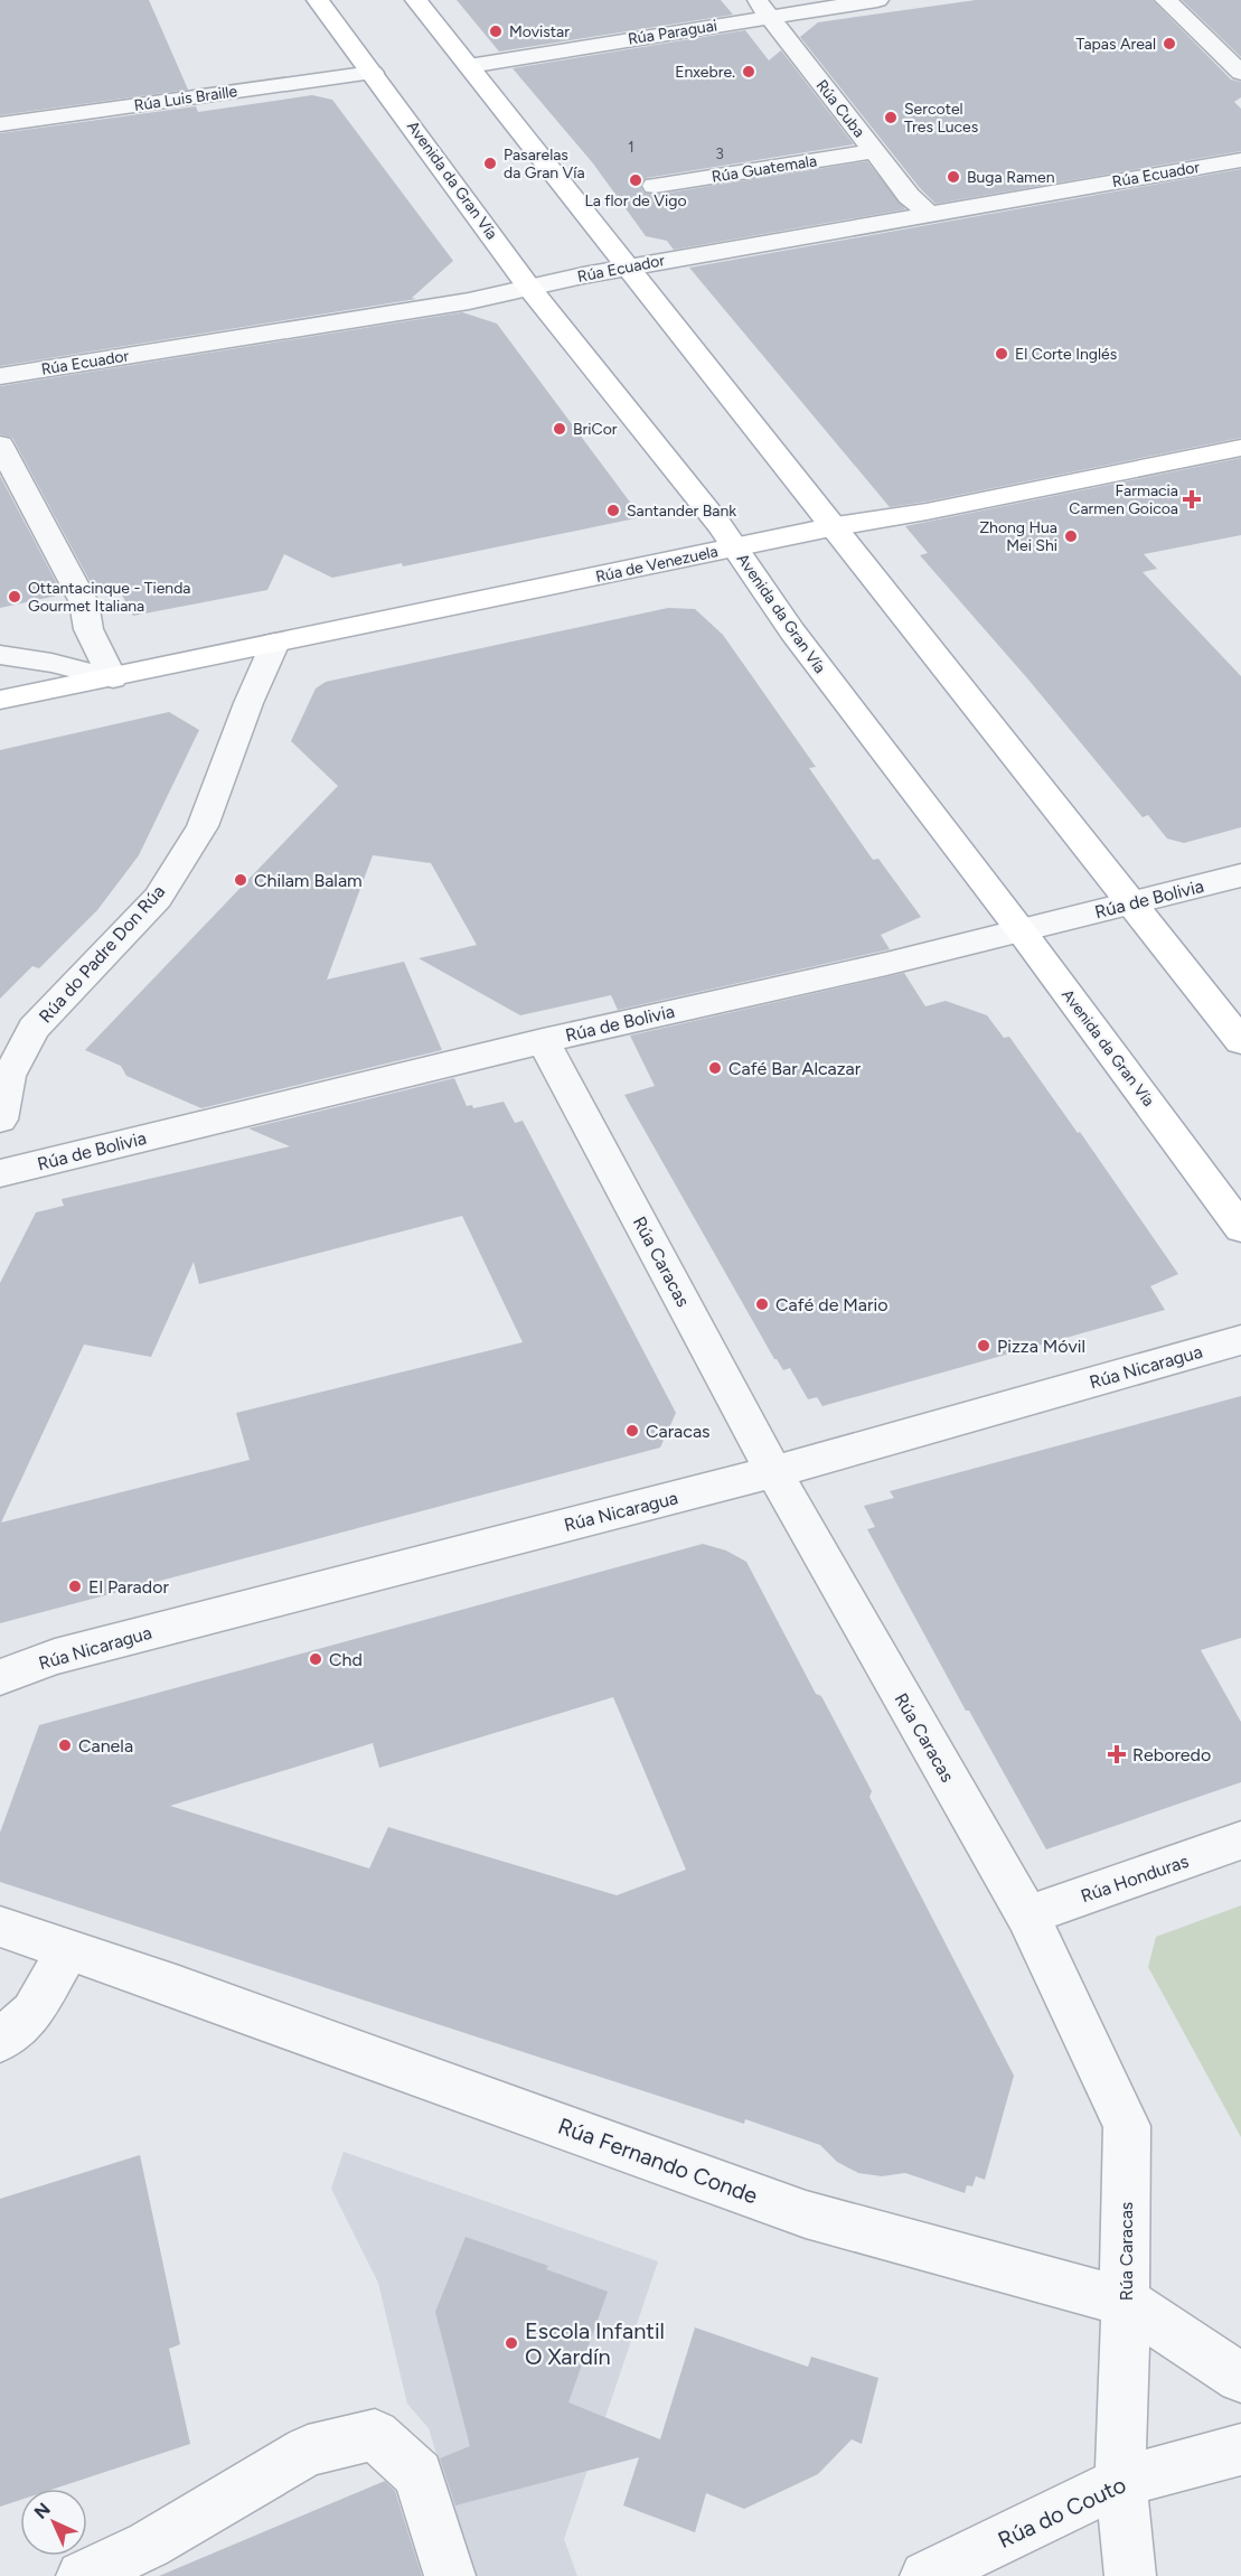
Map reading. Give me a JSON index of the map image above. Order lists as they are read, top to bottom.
{
  "streets": {
    "main road": ["Avenida da Gran Vía", "Rúa de Venezuela"],
    "street": [
      "Rúa Paraguai",
      "Rúa Luis Braille",
      "Rúa Cuba",
      "Rúa Guatemala",
      "Rúa Ecuador",
      "Rúa de Bolivia",
      "Rúa do Padre Don Rúa",
      "Rúa Caracas",
      "Rúa Nicaragua",
      "Rúa Honduras",
      "Rúa Fernando Conde",
      "Rúa do Couto"
    ]
  },
  "crossings": [
    ["Rúa Paraguai", "Rúa Cuba"],
    ["Rúa Luis Braille", "Avenida da Gran Vía"],
    ["Rúa Cuba", "Rúa Guatemala"],
    ["Rúa Cuba", "Rúa Ecuador"],
    ["Rúa Ecuador", "Avenida da Gran Vía"],
    ["Avenida da Gran Vía", "Rúa de Venezuela"],
    ["Avenida da Gran Vía", "Rúa de Bolivia"],
    ["Rúa de Venezuela", "Rúa do Padre Don Rúa"],
    ["Rúa de Bolivia", "Rúa Caracas"],
    ["Rúa Caracas", "Rúa Nicaragua"],
    ["Rúa Caracas", "Rúa Honduras"],
    ["Rúa Caracas", "Rúa Fernando Conde"],
    ["Rúa Caracas", "Rúa do Couto"]
  ],
  "places": {
    "other": [
      "Movistar",
      "Tapas Areal",
      "Enxebre.",
      "Sercotel Tres Luces",
      "Pasarelas da Gran Vía",
      "Buga Ramen",
      "La flor de Vigo",
      "El Corte Inglés",
      "BriCor",
      "Santander Bank",
      "Zhong Hua Mei Shi",
      "Ottantacinque - Tienda Gourmet Italiana",
      "Chilam Balam",
      "Café Bar Alcazar",
      "Café de Mario",
      "Pizza Móvil",
      "Caracas",
      "El Parador",
      "Chd",
      "Canela",
      "Escola Infantil O Xardín"
    ],
    "health": ["Farmacia Carmen Goicoa", "Reboredo"]
  },
  "house_numbers": ["1", "3"],
  "north": "top left"
}
